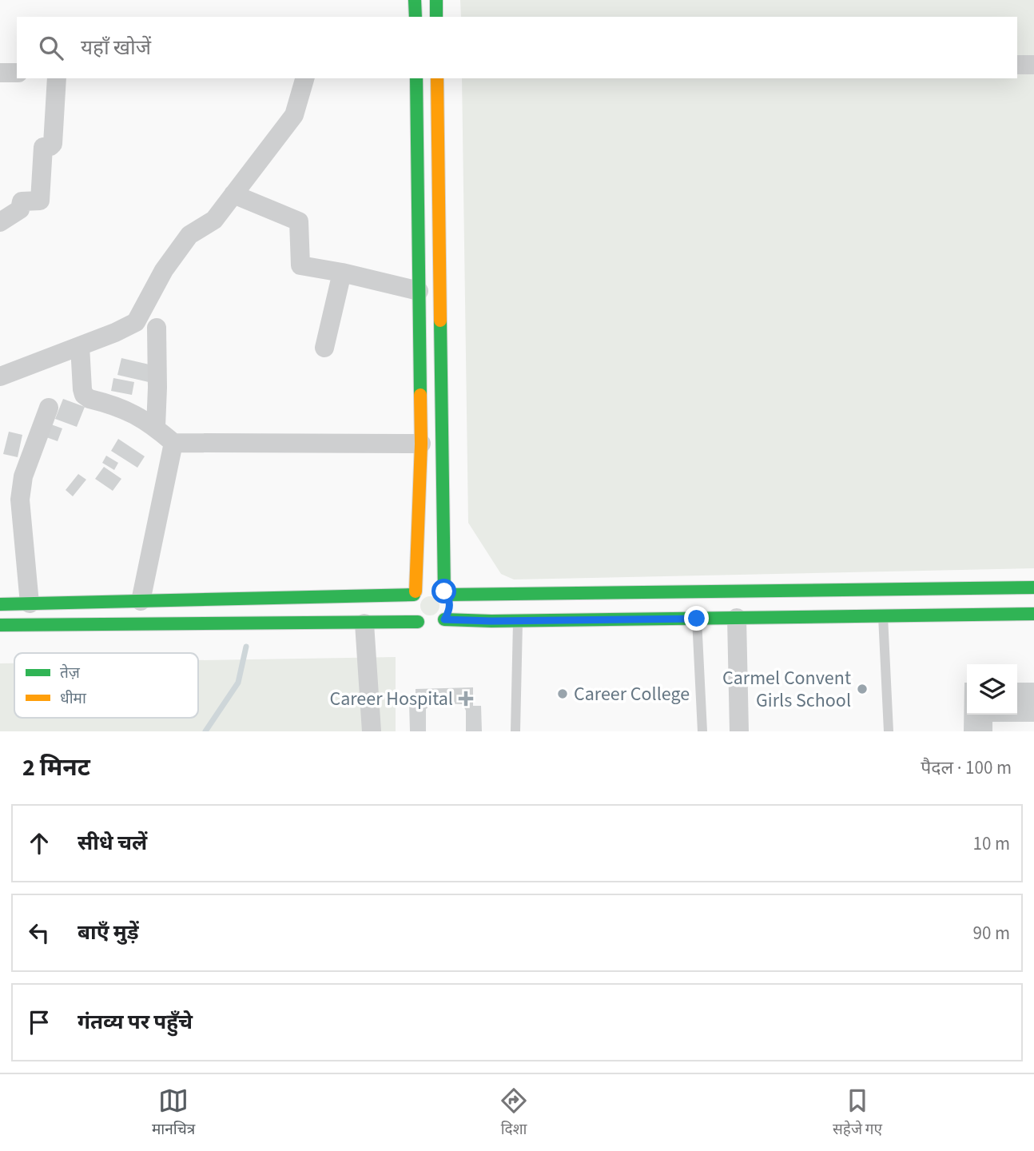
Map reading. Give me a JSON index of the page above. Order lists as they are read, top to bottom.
{
  "places": {
    "other": ["Carmel Convent Girls School", "Career College"],
    "health": ["Career Hospital"]
  },
  "legend": ["तेज़", "धीमा"],
  "page": {
    "search": "यहाँ खोजें",
    "heading": ["2 मिनट", "पैदल · 100 m"],
    "list": [
      ["सीधे चलें", "10 m"],
      ["बाएँ मुड़ें", "90 m"],
      "गंतव्य पर पहुँचे"
    ],
    "nav": ["मानचित्र", "दिशा", "सहेजे गए"]
  }
}
